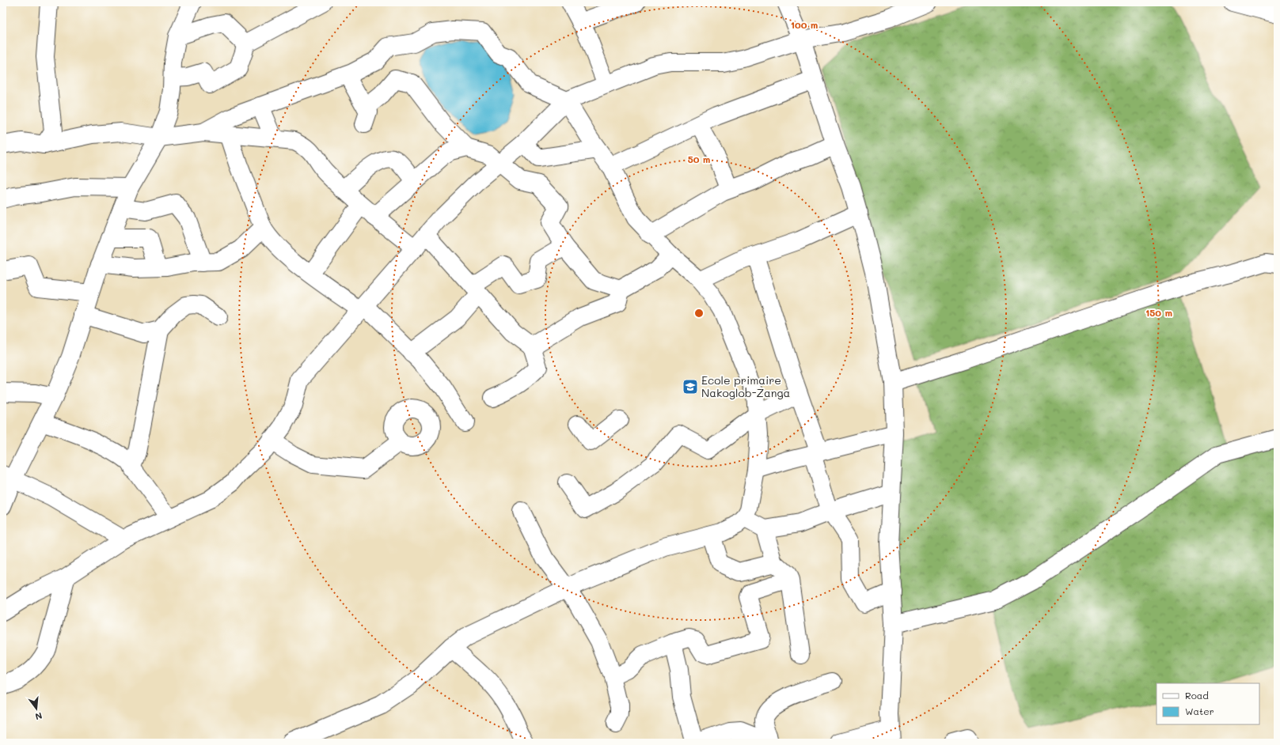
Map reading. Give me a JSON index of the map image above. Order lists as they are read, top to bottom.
{
  "places": {
    "school or university": ["Ecole primaire Nakoglob-Zanga"]
  },
  "legend": ["Road", "Water"],
  "north": "bottom",
  "rings": ["100 m", "50 m", "150 m"]
}
